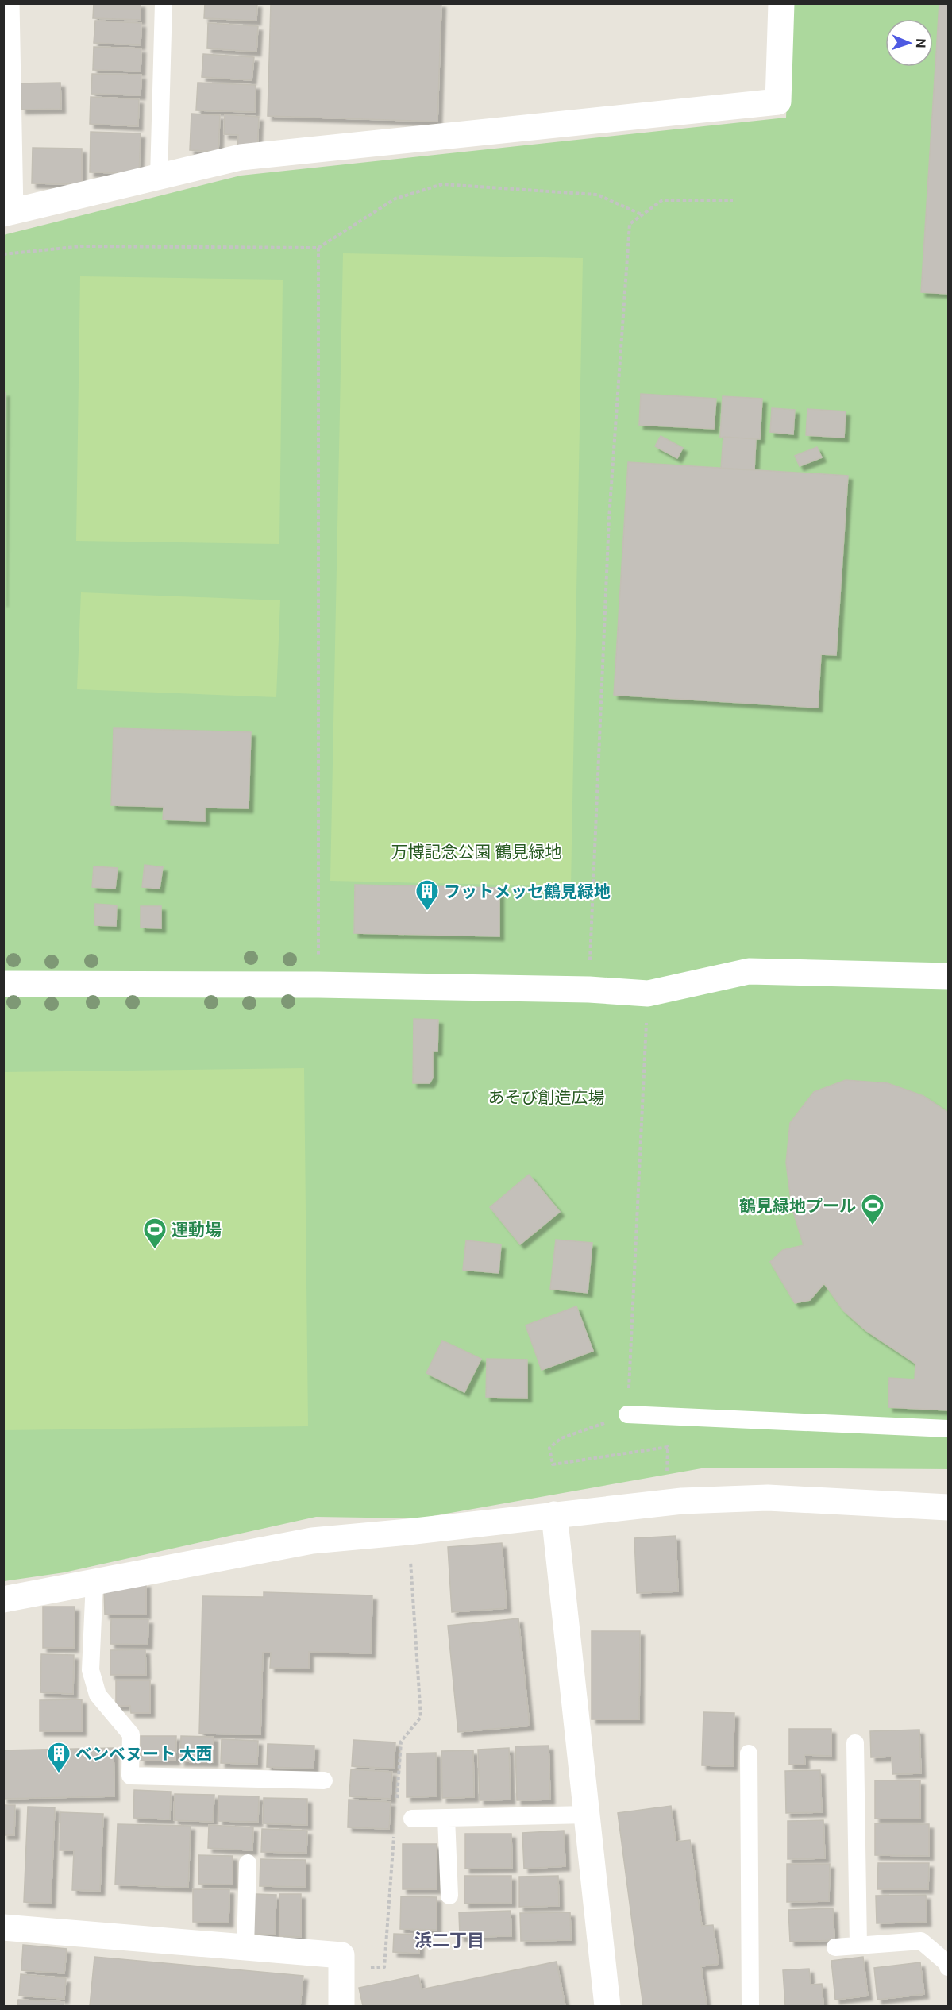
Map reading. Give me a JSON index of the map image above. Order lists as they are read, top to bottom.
{
  "districts": ["浜二丁目"],
  "parks": ["万博記念公園 鶴見緑地", "あそび創造広場"],
  "places": {
    "building": ["フットメッセ鶴見緑地", "ベンベヌート 大西"],
    "sports": ["鶴見緑地プール", "運動場"]
  },
  "north": "right"
}
